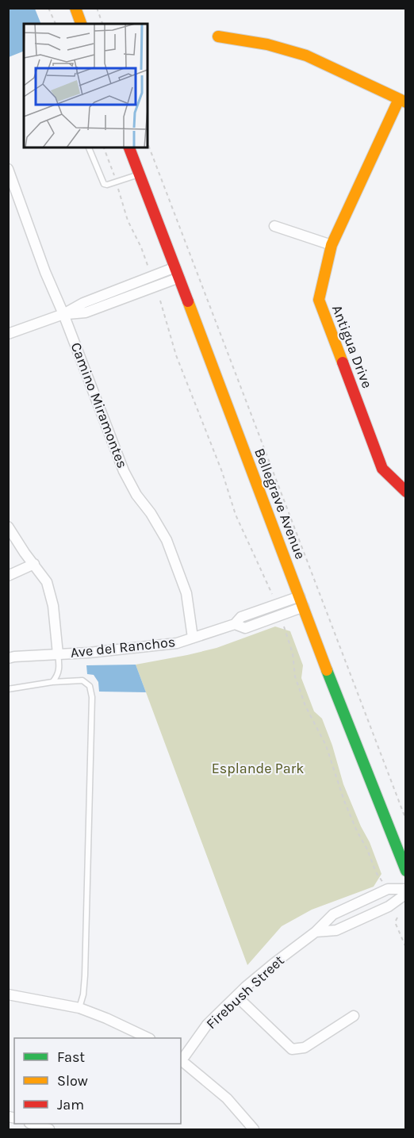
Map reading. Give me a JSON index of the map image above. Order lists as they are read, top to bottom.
{
  "streets": {
    "main road": ["Antigua Drive", "Bellegrave Avenue"],
    "street": ["Camino Miramontes", "Ave del Ranchos", "Firebush Street"]
  },
  "crossings": [
    ["Camino Miramontes", "Ave del Ranchos"],
    ["Bellegrave Avenue", "Ave del Ranchos"]
  ],
  "parks": ["Esplande Park"],
  "legend": ["Fast", "Slow", "Jam"]
}
